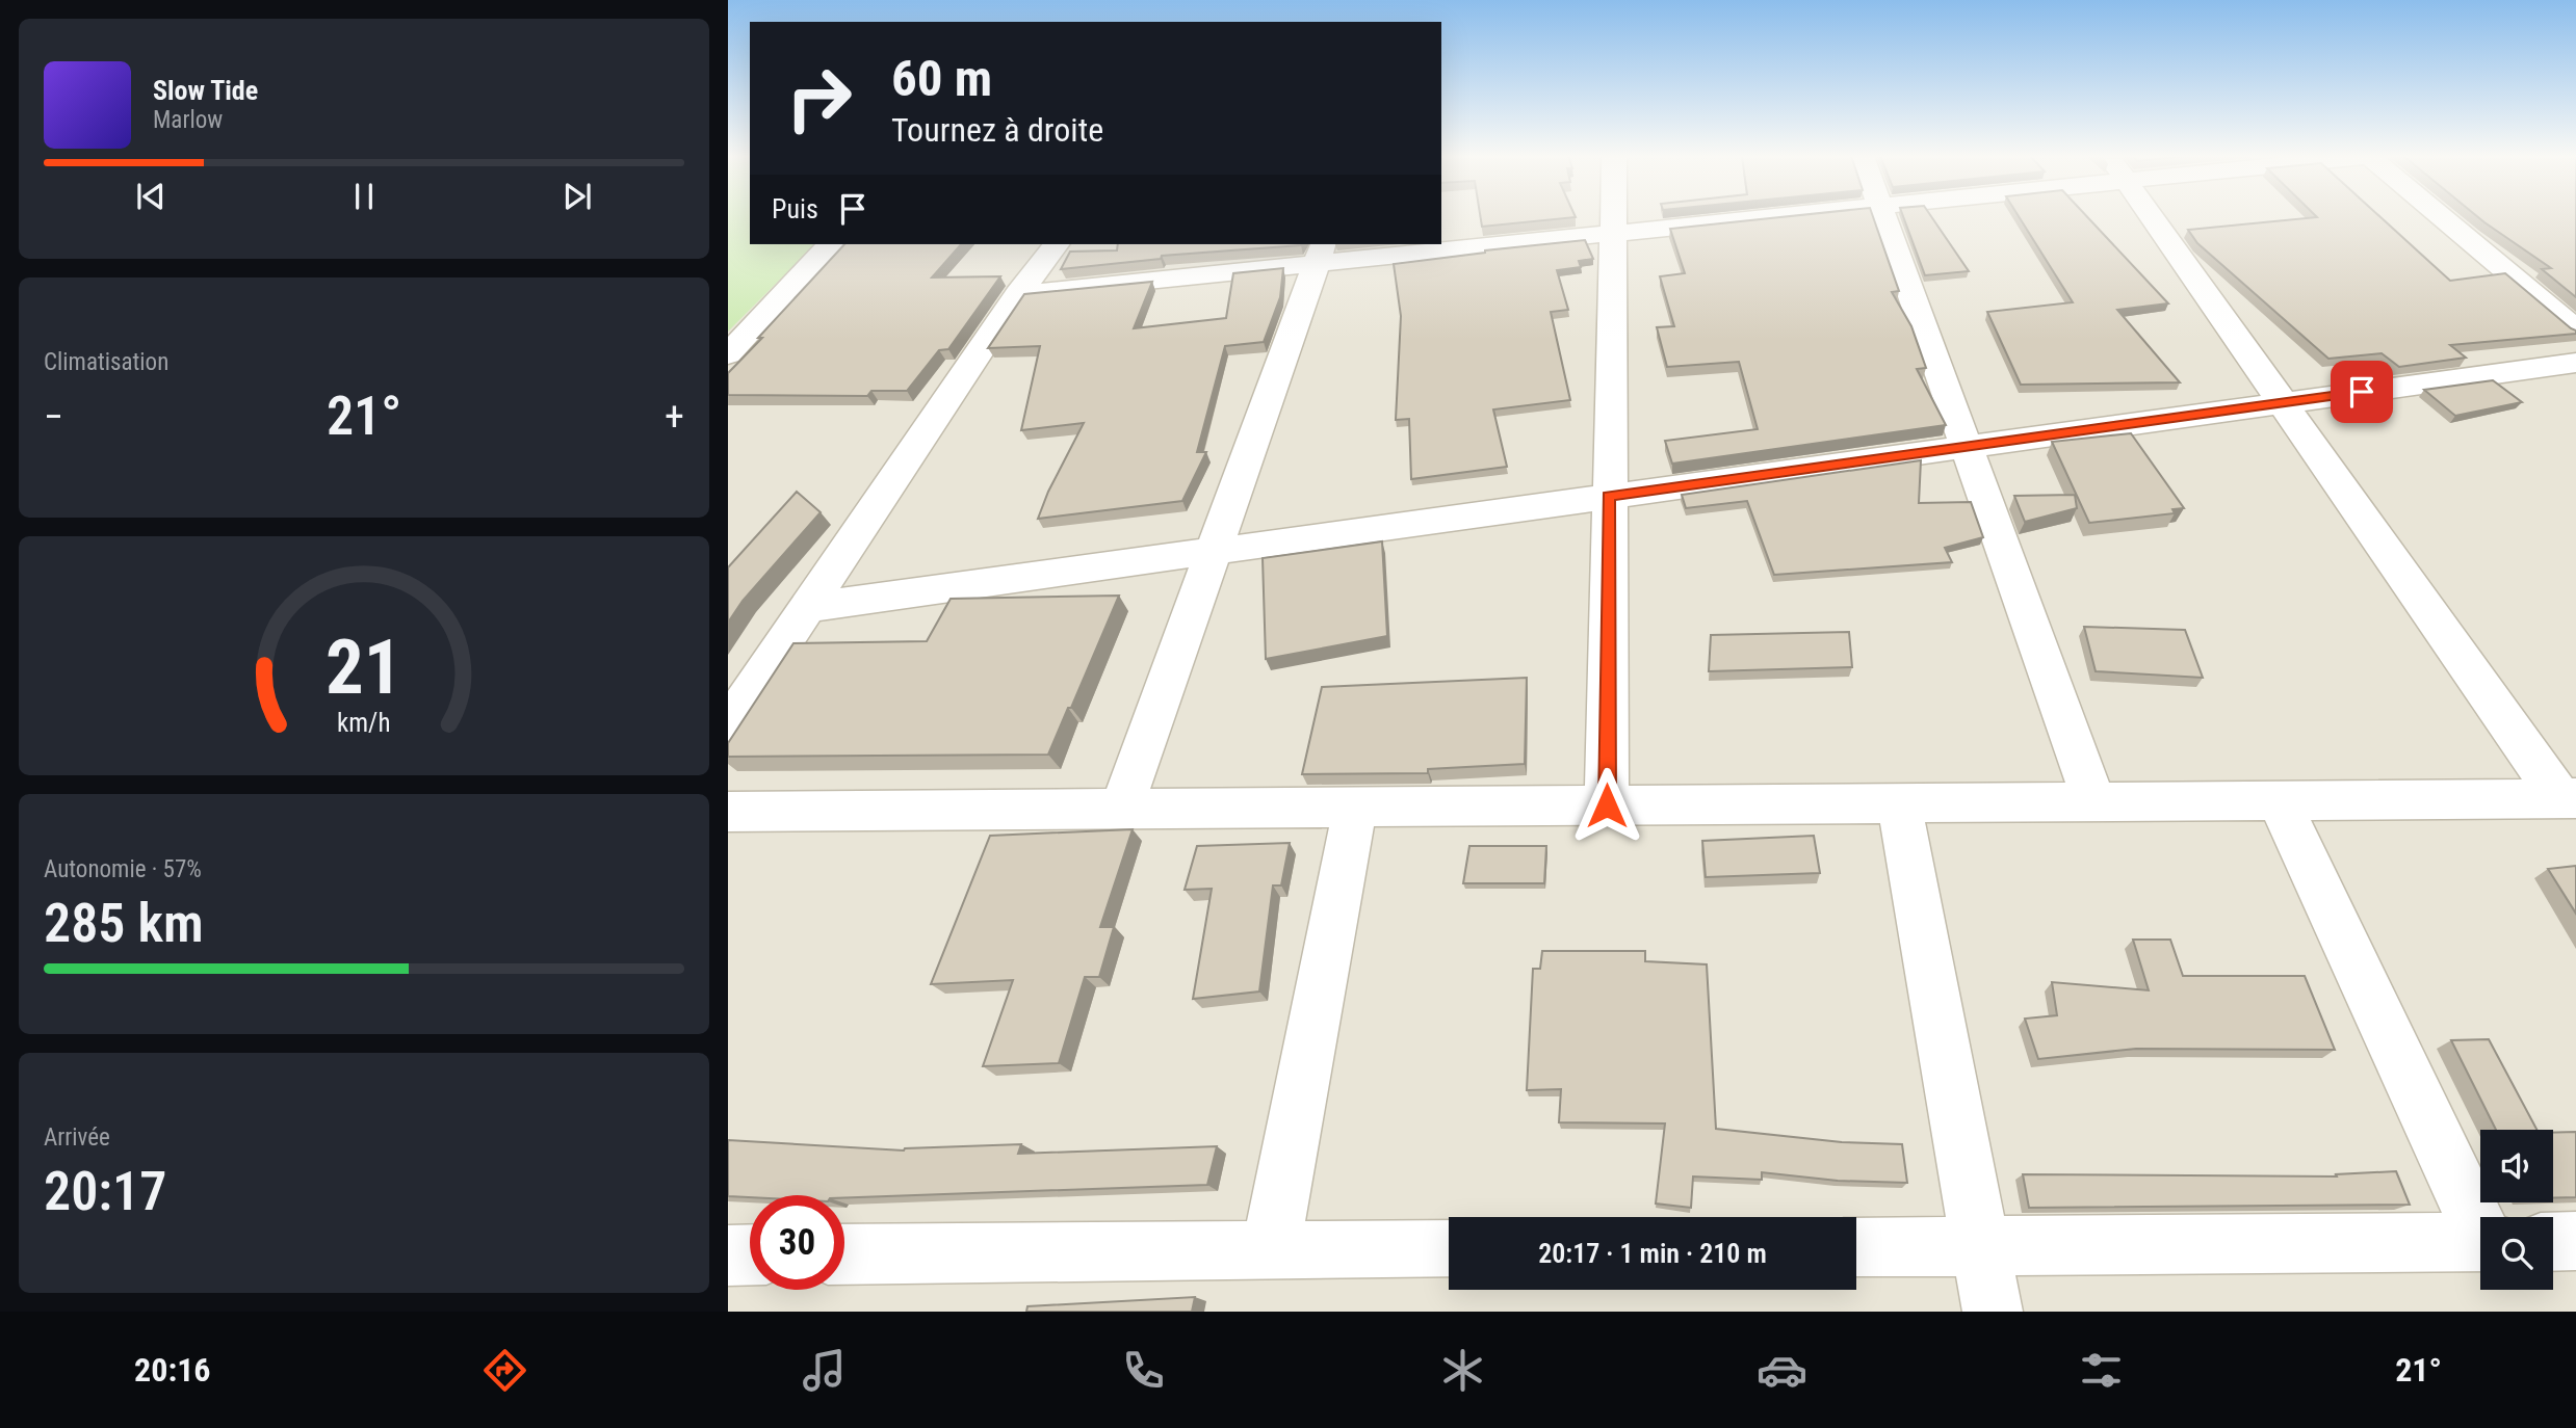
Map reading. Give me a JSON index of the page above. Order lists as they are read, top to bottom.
{
  "page": {
    "turn": ["60 m", "Tournez à droite"],
    "song": ["Slow Tide", "Marlow"],
    "then": "Puis",
    "tile": [
      "Climatisation",
      ["Autonomie · 57%", "285 km"],
      ["Arrivée", "20:17"]
    ],
    "heat": ["−", "21°", "+"],
    "limit": "30",
    "trip": "20:17 · 1 min · 210 m",
    "tabs": ["20:16", "21°"],
    "gauge": ["21", "km/h"]
  }
}
